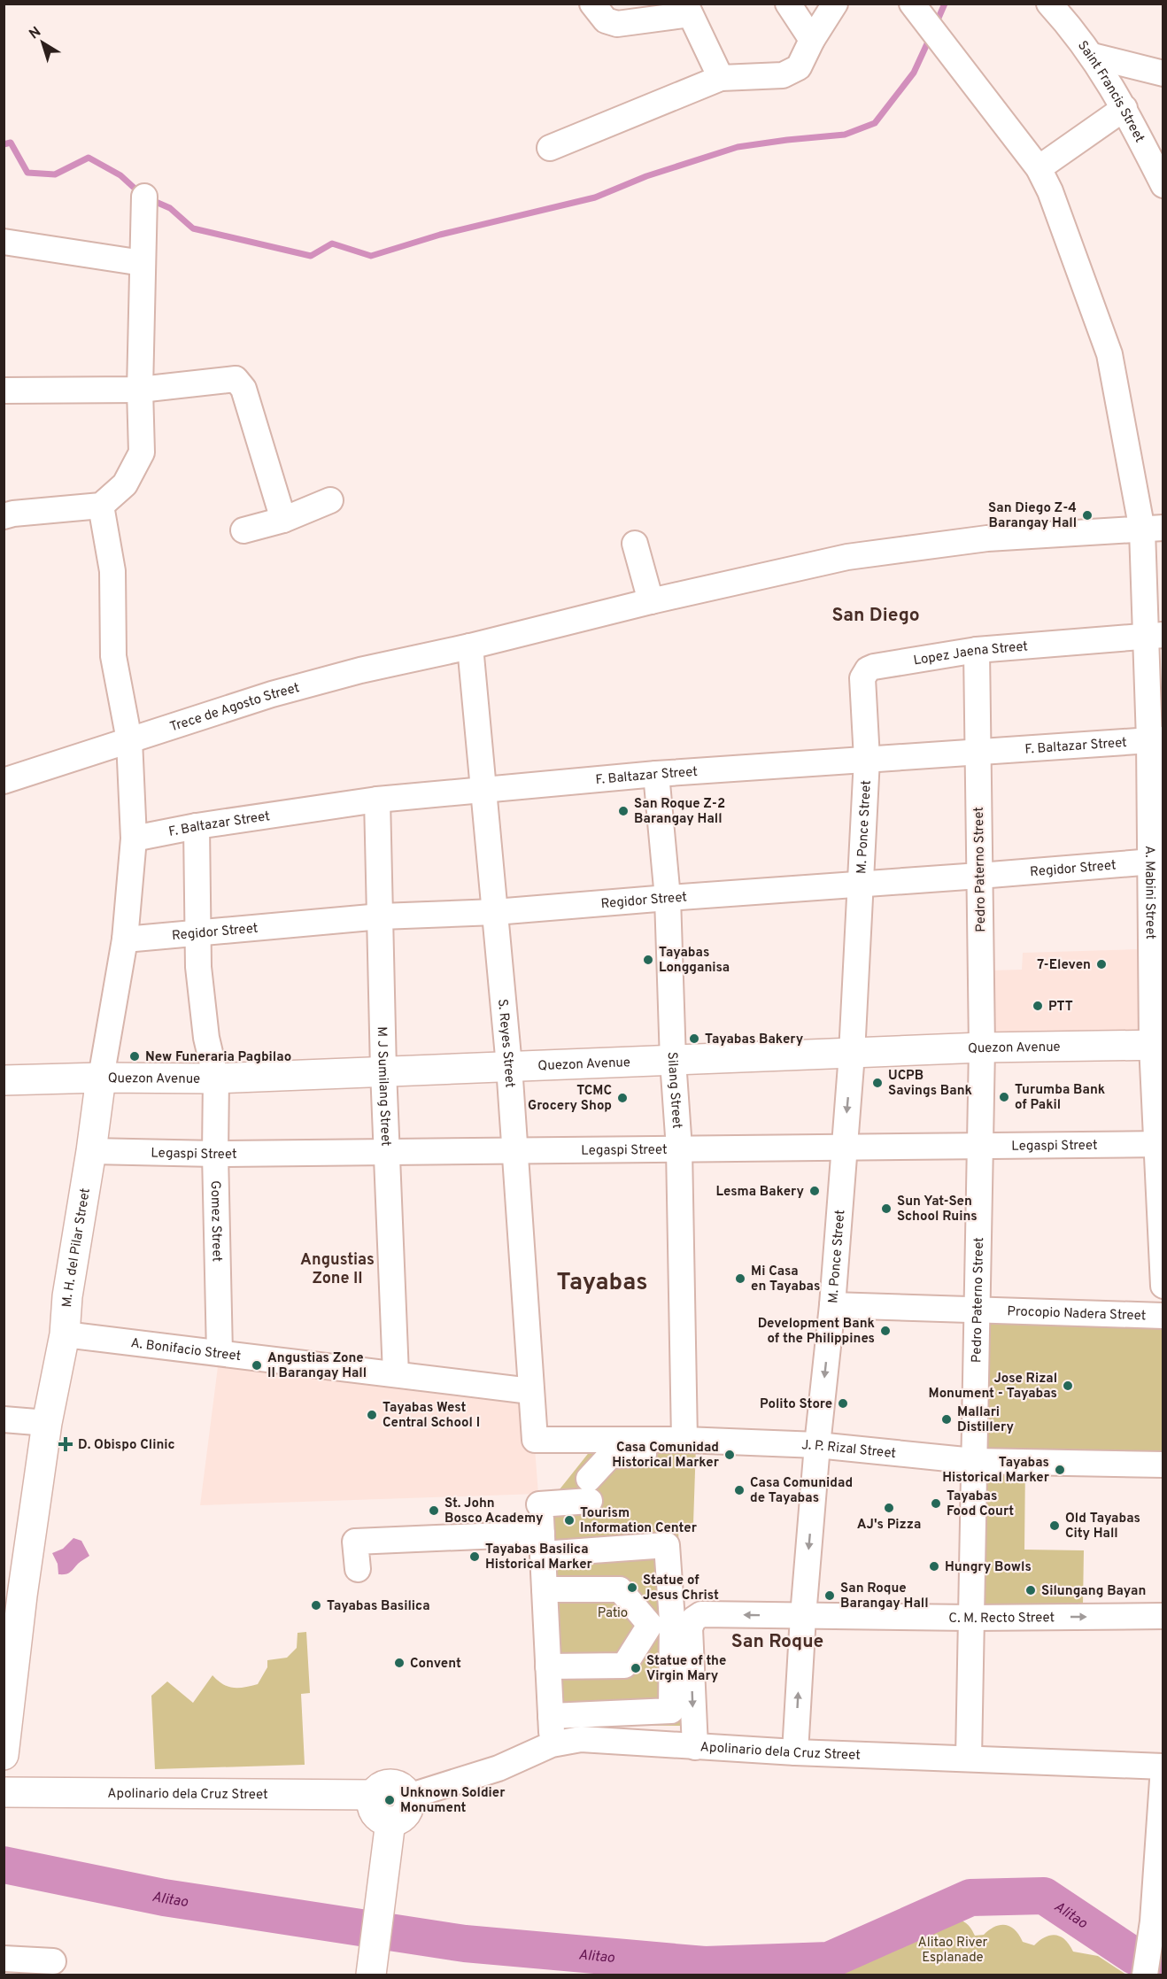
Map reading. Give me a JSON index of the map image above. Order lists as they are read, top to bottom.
{
  "streets": {
    "main road": ["Quezon Avenue", "M. H. del Pilar Street", "Apolinario dela Cruz Street"],
    "street": [
      "Saint Francis Street",
      "Lopez Jaena Street",
      "Trece de Agosto Street",
      "F. Baltazar Street",
      "M. Ponce Street",
      "Regidor Street",
      "Pedro Paterno Street",
      "A. Mabini Street",
      "S. Reyes Street",
      "M J Sumilang Street",
      "Silang Street",
      "Legaspi Street",
      "Gomez Street",
      "Procopio Nadera Street",
      "A. Bonifacio Street",
      "J. P. Rizal Street",
      "C. M. Recto Street"
    ]
  },
  "crossings": [
    ["Lopez Jaena Street", "F. Baltazar Street"],
    ["Lopez Jaena Street", "M. Ponce Street"],
    ["Lopez Jaena Street", "Pedro Paterno Street"],
    ["Lopez Jaena Street", "A. Mabini Street"],
    ["Trece de Agosto Street", "A. Mabini Street"],
    ["Trece de Agosto Street", "S. Reyes Street"],
    ["Trece de Agosto Street", "M. H. del Pilar Street"],
    ["F. Baltazar Street", "M. Ponce Street"],
    ["F. Baltazar Street", "Pedro Paterno Street"],
    ["F. Baltazar Street", "A. Mabini Street"],
    ["F. Baltazar Street", "S. Reyes Street"],
    ["F. Baltazar Street", "M J Sumilang Street"],
    ["F. Baltazar Street", "Silang Street"],
    ["F. Baltazar Street", "Gomez Street"],
    ["F. Baltazar Street", "M. H. del Pilar Street"],
    ["M. Ponce Street", "Regidor Street"],
    ["M. Ponce Street", "Quezon Avenue"],
    ["M. Ponce Street", "Legaspi Street"],
    ["M. Ponce Street", "Procopio Nadera Street"],
    ["M. Ponce Street", "J. P. Rizal Street"],
    ["M. Ponce Street", "C. M. Recto Street"],
    ["M. Ponce Street", "Apolinario dela Cruz Street"],
    ["Regidor Street", "Pedro Paterno Street"],
    ["Regidor Street", "A. Mabini Street"],
    ["Regidor Street", "S. Reyes Street"],
    ["Regidor Street", "M J Sumilang Street"],
    ["Regidor Street", "Silang Street"],
    ["Regidor Street", "Gomez Street"],
    ["Regidor Street", "M. H. del Pilar Street"],
    ["Pedro Paterno Street", "Quezon Avenue"],
    ["Pedro Paterno Street", "Legaspi Street"],
    ["Pedro Paterno Street", "Procopio Nadera Street"],
    ["Pedro Paterno Street", "J. P. Rizal Street"],
    ["Pedro Paterno Street", "C. M. Recto Street"],
    ["Pedro Paterno Street", "Apolinario dela Cruz Street"],
    ["A. Mabini Street", "Quezon Avenue"],
    ["A. Mabini Street", "Legaspi Street"],
    ["S. Reyes Street", "Quezon Avenue"],
    ["S. Reyes Street", "Legaspi Street"],
    ["S. Reyes Street", "A. Bonifacio Street"],
    ["S. Reyes Street", "J. P. Rizal Street"],
    ["Quezon Avenue", "M J Sumilang Street"],
    ["Quezon Avenue", "Silang Street"],
    ["Quezon Avenue", "Gomez Street"],
    ["Quezon Avenue", "M. H. del Pilar Street"],
    ["M J Sumilang Street", "Legaspi Street"],
    ["M J Sumilang Street", "A. Bonifacio Street"],
    ["Silang Street", "Legaspi Street"],
    ["Silang Street", "J. P. Rizal Street"],
    ["Legaspi Street", "Gomez Street"],
    ["Legaspi Street", "M. H. del Pilar Street"],
    ["Gomez Street", "A. Bonifacio Street"],
    ["M. H. del Pilar Street", "A. Bonifacio Street"]
  ],
  "districts": [
    "San Diego",
    "Angustias Zone II",
    "Tayabas",
    "San Roque"
  ],
  "water": ["Alitao"],
  "parks": ["Patio", "Alitao River Esplanade"],
  "places": {
    "other": [
      "San Diego Z-4 Barangay Hall",
      "San Roque Z-2 Barangay Hall",
      "Tayabas Longganisa",
      "7-Eleven",
      "PTT",
      "Tayabas Bakery",
      "New Funeraria Pagbilao",
      "UCPB Savings Bank",
      "Turumba Bank of Pakil",
      "TCMC Grocery Shop",
      "Lesma Bakery",
      "Sun Yat-Sen School Ruins",
      "Mi Casa en Tayabas",
      "Development Bank of the Philippines",
      "Angustias Zone II Barangay Hall",
      "Jose Rizal Monument - Tayabas",
      "Polito Store",
      "Tayabas West Central School I",
      "Mallari Distillery",
      "Casa Comunidad Historical Marker",
      "Tayabas Historical Marker",
      "Casa Comunidad de Tayabas",
      "Tayabas Food Court",
      "AJ's Pizza",
      "St. John Bosco Academy",
      "Tourism Information Center",
      "Old Tayabas City Hall",
      "Tayabas Basilica Historical Marker",
      "Hungry Bowls",
      "Statue of Jesus Christ",
      "Silungang Bayan",
      "San Roque Barangay Hall",
      "Tayabas Basilica",
      "Convent",
      "Statue of the Virgin Mary",
      "Unknown Soldier Monument"
    ],
    "health": ["D. Obispo Clinic"]
  },
  "north": "top left"
}
